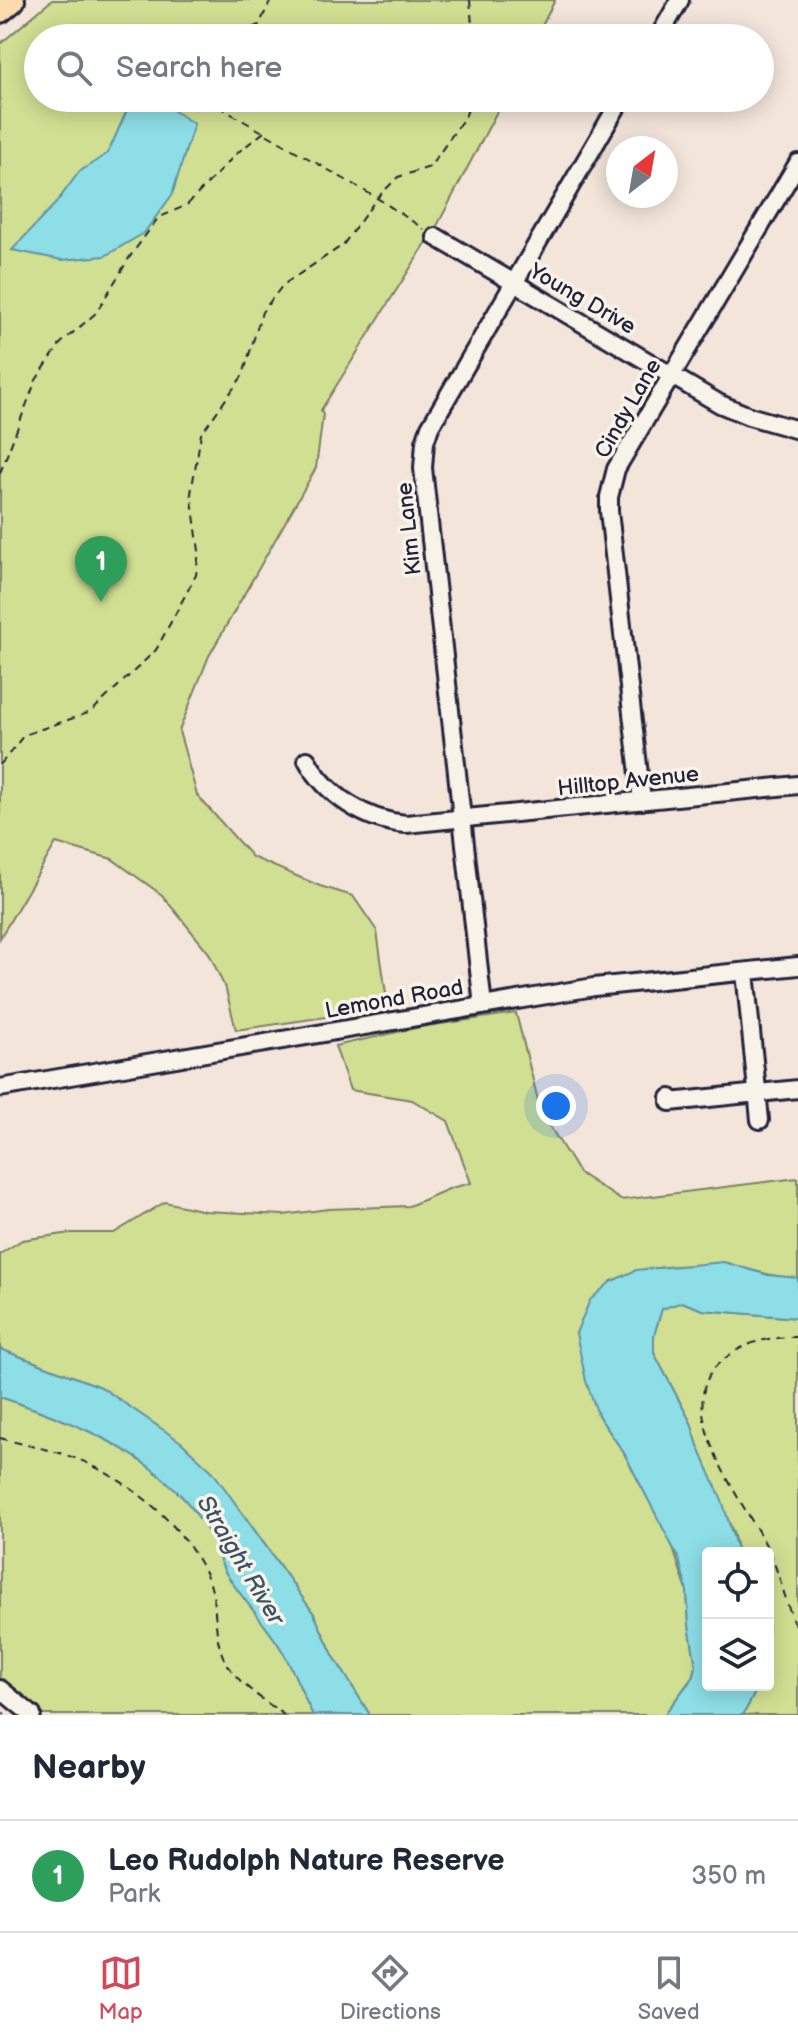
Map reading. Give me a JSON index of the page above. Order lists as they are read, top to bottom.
{
  "streets": {
    "street": [
      "Young Drive",
      "Cindy Lane",
      "Kim Lane",
      "Hilltop Avenue",
      "Lemond Road"
    ]
  },
  "crossings": [
    ["Young Drive", "Cindy Lane"],
    ["Young Drive", "Kim Lane"],
    ["Cindy Lane", "Hilltop Avenue"],
    ["Kim Lane", "Hilltop Avenue"],
    ["Kim Lane", "Lemond Road"]
  ],
  "water": ["Straight River"],
  "north": "top right",
  "page": {
    "search": "Search here",
    "pins": "1",
    "heading": "Nearby",
    "list": [
      {
        "mark": "1",
        "name": "Leo Rudolph Nature Reserve",
        "note": "Park",
        "value": "350 m"
      }
    ],
    "nav": ["Map", "Directions", "Saved"]
  }
}
